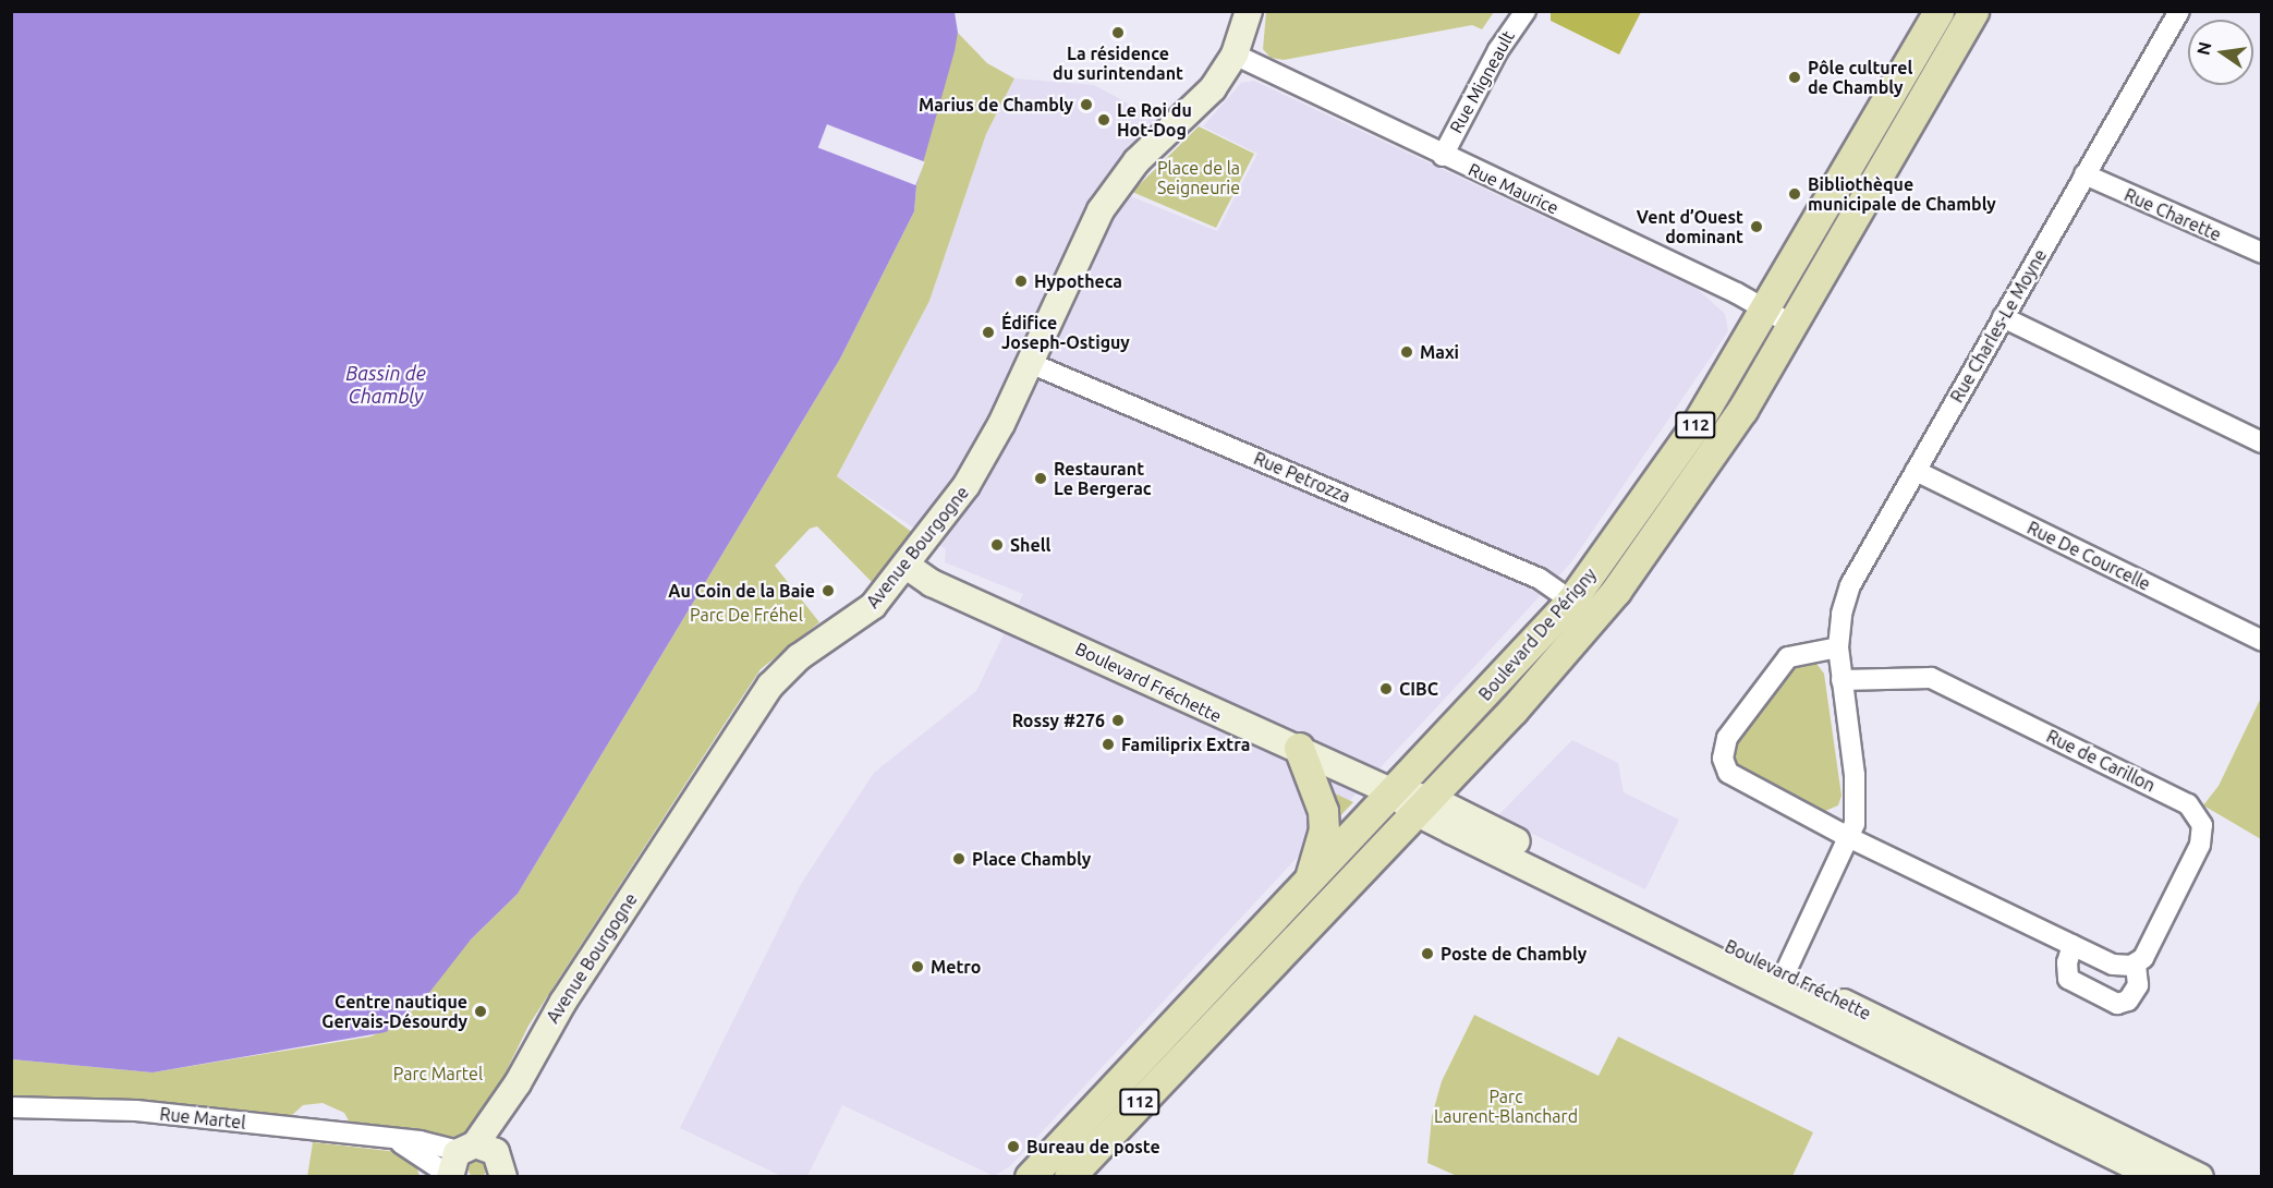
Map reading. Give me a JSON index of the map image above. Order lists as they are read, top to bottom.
{
  "streets": {
    "main road": ["112", "Boulevard De Périgny"],
    "street": [
      "Rue Migneault",
      "Rue Maurice",
      "Rue Charette",
      "Rue Charles-Le Moyne",
      "Rue Petrozza",
      "Avenue Bourgogne",
      "Rue De Courcelle",
      "Boulevard Fréchette",
      "Rue de Carillon",
      "Rue Martel"
    ]
  },
  "crossings": [
    ["Rue Migneault", "Rue Maurice"],
    ["Rue Maurice", "Avenue Bourgogne"],
    ["Rue Maurice", "Boulevard De Périgny"],
    ["Rue Charette", "Rue Charles-Le Moyne"],
    ["Rue Charles-Le Moyne", "Rue De Courcelle"],
    ["Rue Charles-Le Moyne", "Boulevard Fréchette"],
    ["Rue Charles-Le Moyne", "Rue de Carillon"],
    ["Rue Petrozza", "Avenue Bourgogne"],
    ["Rue Petrozza", "Boulevard De Périgny"],
    ["Avenue Bourgogne", "Boulevard Fréchette"],
    ["Avenue Bourgogne", "Rue Martel"],
    ["Boulevard De Périgny", "Boulevard Fréchette"]
  ],
  "water": ["Bassin de Chambly"],
  "parks": [
    "Place de la Seigneurie",
    "Parc De Fréhel",
    "Parc Martel",
    "Parc Laurent-Blanchard"
  ],
  "places": [
    "La résidence du surintendant",
    "Pôle culturel de Chambly",
    "Marius de Chambly",
    "Le Roi du Hot-Dog",
    "Bibliothèque municipale de Chambly",
    "Vent d’Ouest dominant",
    "Hypotheca",
    "Édifice Joseph-Ostiguy",
    "Maxi",
    "Restaurant Le Bergerac",
    "Shell",
    "Au Coin de la Baie",
    "CIBC",
    "Rossy #276",
    "Familiprix Extra",
    "Place Chambly",
    "Poste de Chambly",
    "Metro",
    "Centre nautique Gervais-Désourdy",
    "Bureau de poste"
  ],
  "north": "left"
}
